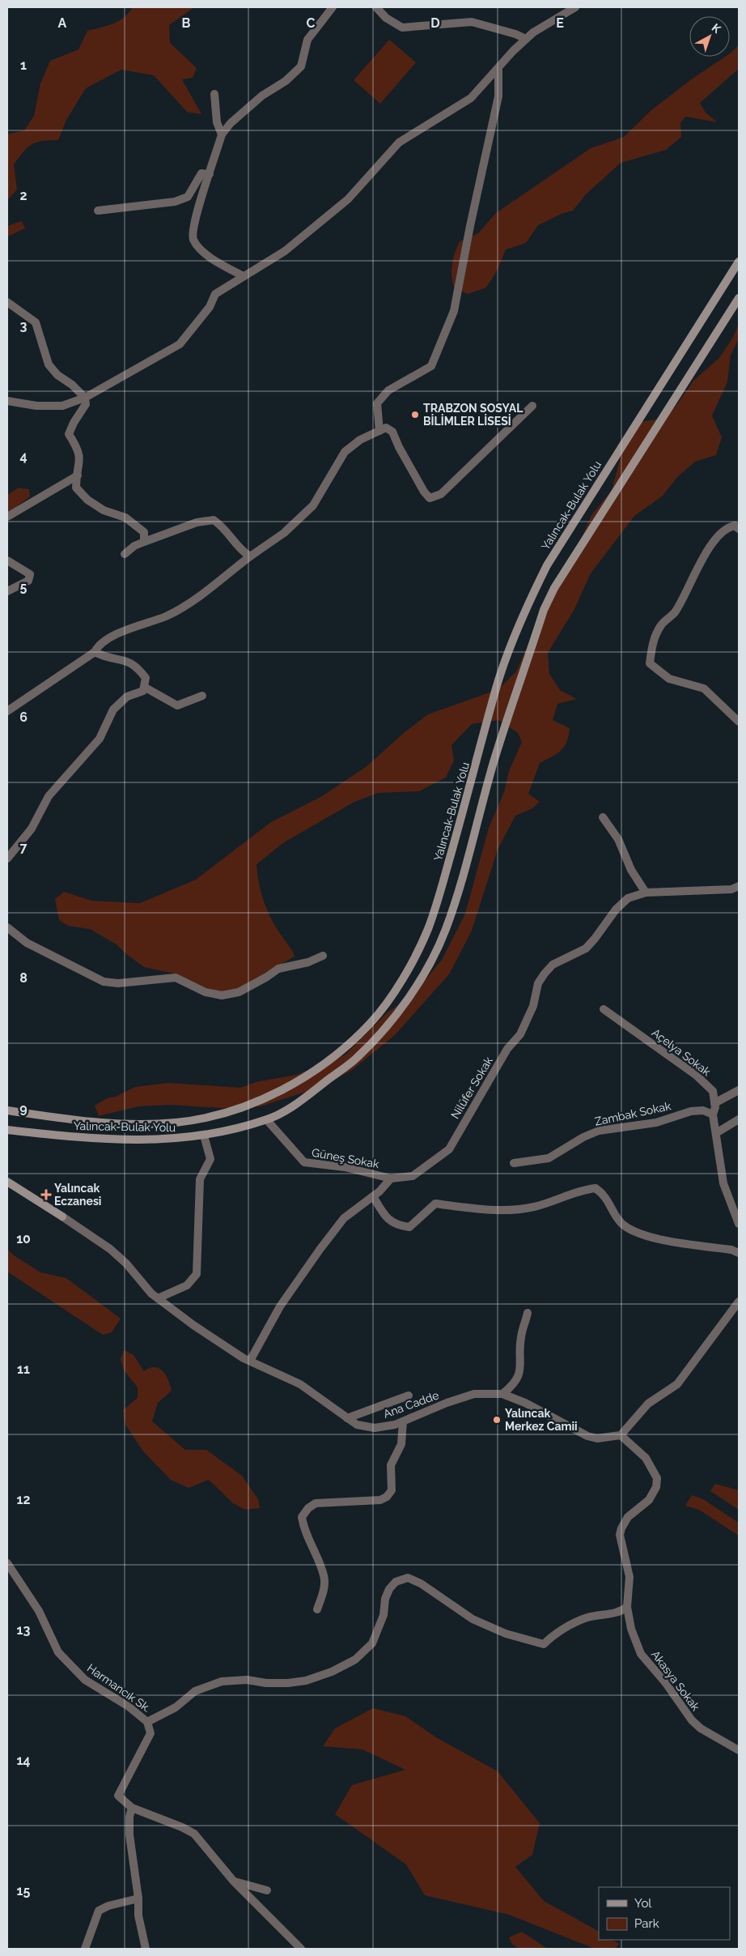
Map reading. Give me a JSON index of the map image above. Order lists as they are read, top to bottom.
{
  "streets": {
    "main road": ["Yalıncak-Bulak Yolu"],
    "street": [
      "Açelya Sokak",
      "Nilüfer Sokak",
      "Zambak Sokak",
      "Güneş Sokak",
      "Ana Cadde",
      "Akasya Sokak",
      "Harmancık Sk."
    ]
  },
  "crossings": [
    ["Yalıncak-Bulak Yolu", "Güneş Sokak"],
    ["Açelya Sokak", "Zambak Sokak"],
    ["Nilüfer Sokak", "Güneş Sokak"],
    ["Ana Cadde", "Akasya Sokak"]
  ],
  "places": {
    "other": ["TRABZON SOSYAL BİLİMLER LİSESİ", "Yalıncak Merkez Camii"],
    "health": ["Yalıncak Eczanesi"]
  },
  "legend": ["Yol", "Park"],
  "north": "top right",
  "grid": {
    "columns": [
      "A",
      "B",
      "C",
      "D",
      "E"
    ],
    "rows": [
      "1",
      "2",
      "3",
      "4",
      "5",
      "6",
      "7",
      "8",
      "9",
      "10",
      "11",
      "12",
      "13",
      "14",
      "15"
    ]
  }
}
